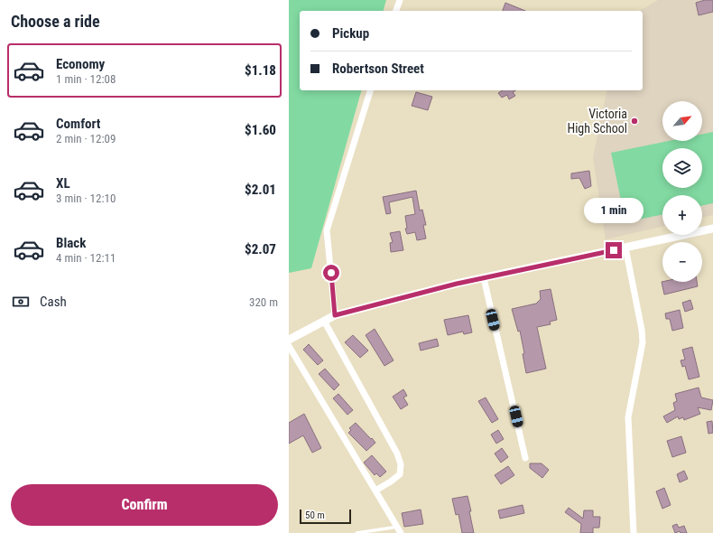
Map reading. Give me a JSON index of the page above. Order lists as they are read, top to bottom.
{
  "places": ["Victoria High School"],
  "scale_bar": "50 m",
  "north": "top right",
  "page": {
    "heading": "Choose a ride",
    "banner": ["Pickup", "Robertson Street"],
    "list": [
      {
        "name": "Economy",
        "note": "1 min · 12:08",
        "value": "$1.18"
      },
      {
        "name": "Comfort",
        "note": "2 min · 12:09",
        "value": "$1.60"
      },
      {
        "name": "XL",
        "note": "3 min · 12:10",
        "value": "$2.01"
      },
      {
        "name": "Black",
        "note": "4 min · 12:11",
        "value": "$2.07"
      }
    ],
    "map_buttons": ["+", "−"],
    "bubble": "1 min",
    "pay": ["Cash", "320 m"],
    "buttons": "Confirm",
    "scale": "50 m"
  }
}
